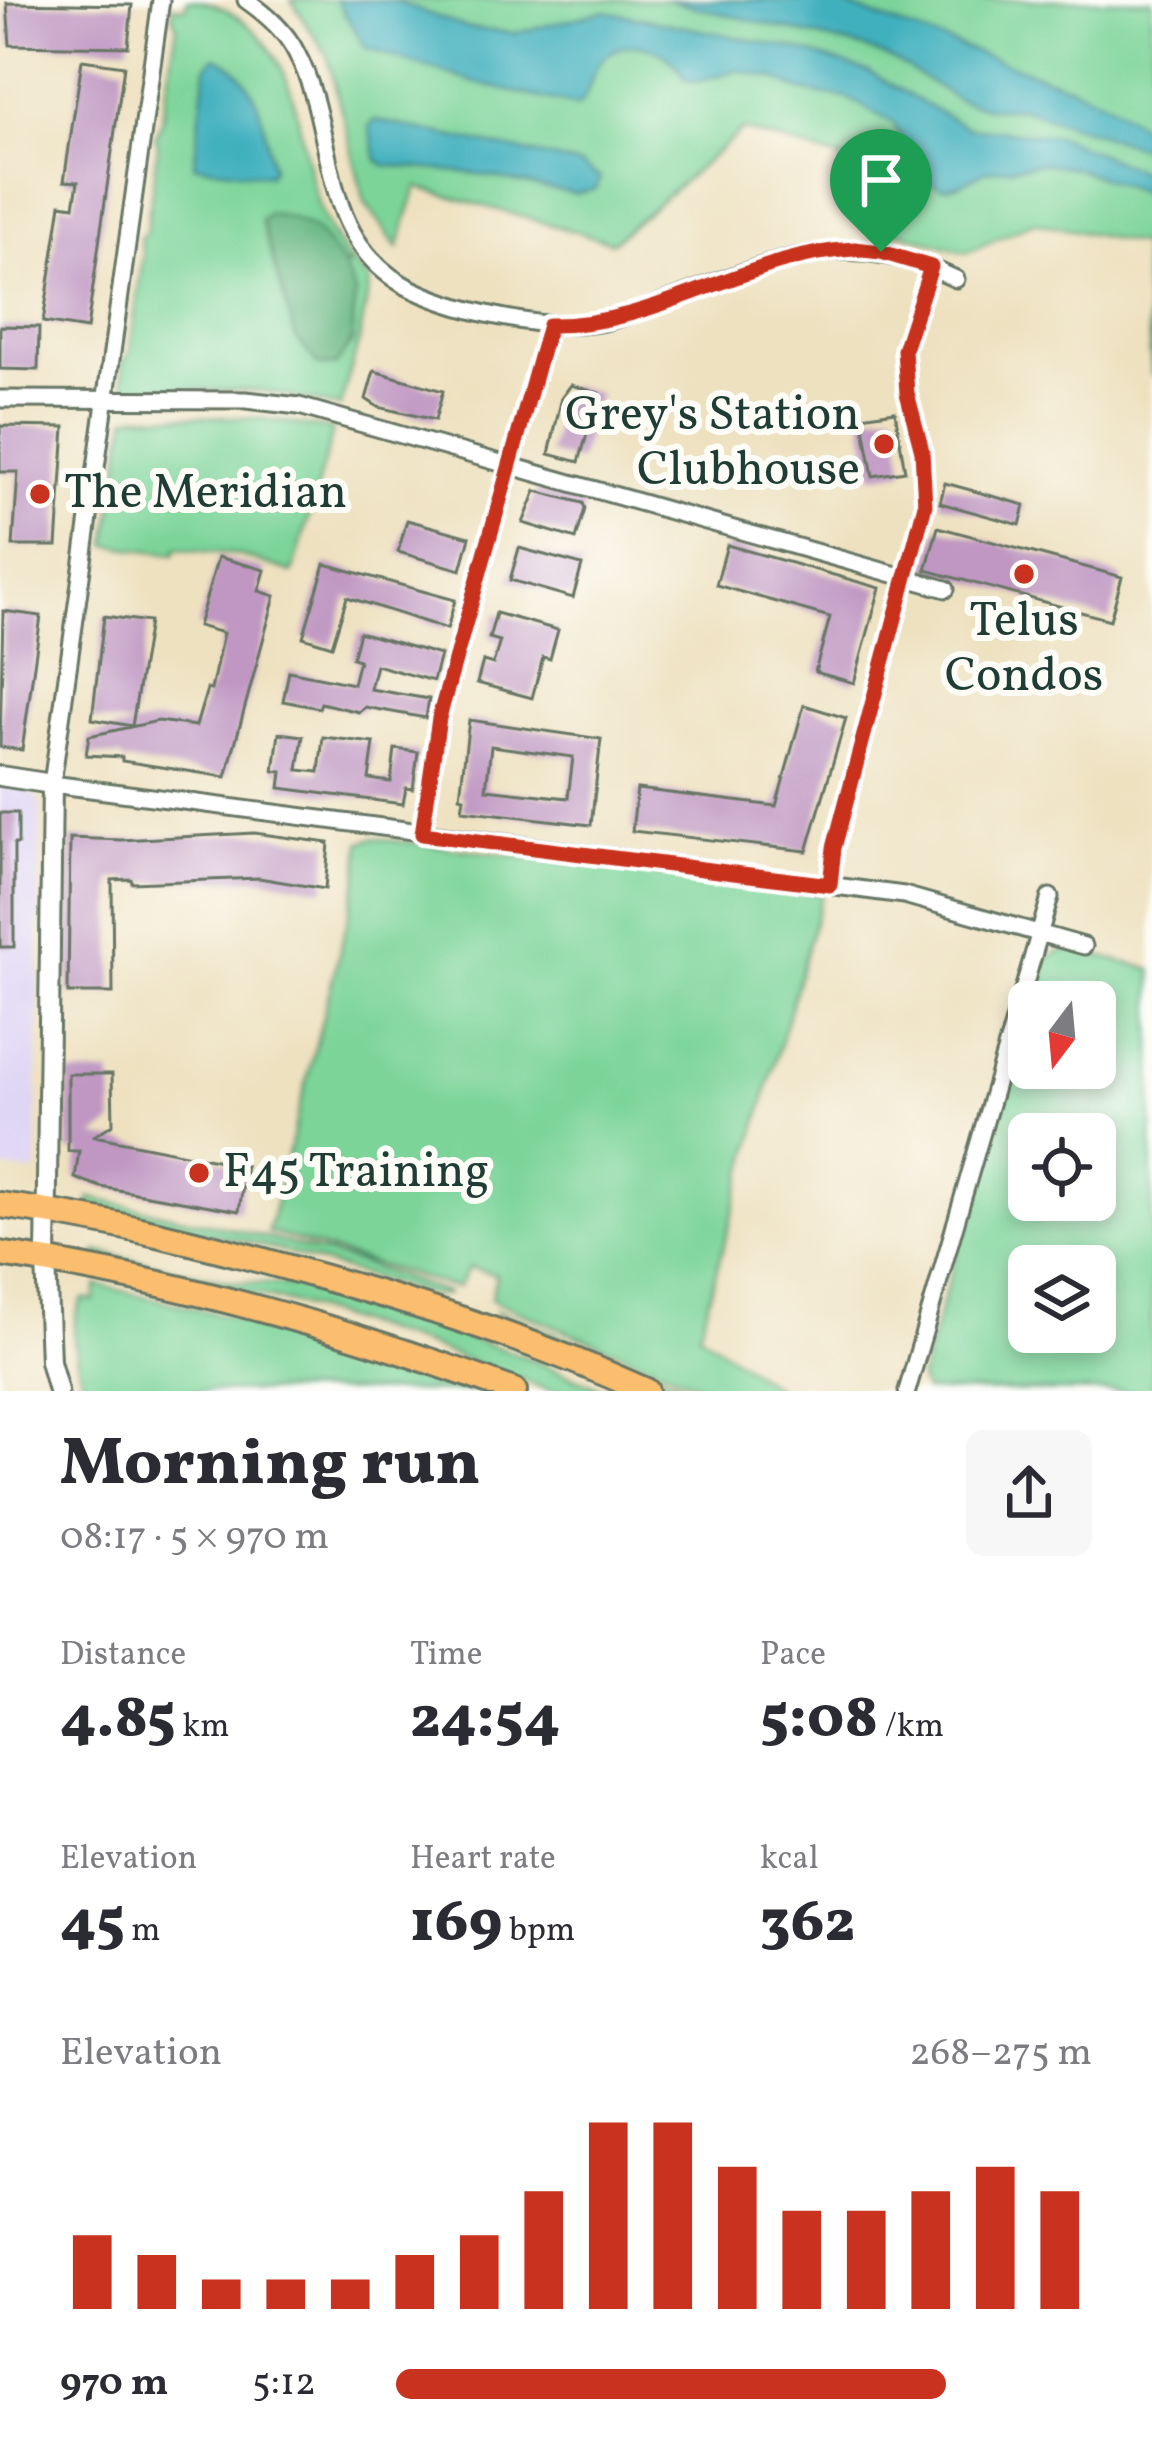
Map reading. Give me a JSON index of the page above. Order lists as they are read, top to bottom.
{
  "places": [
    "Grey's Station Clubhouse",
    "The Meridian",
    "Telus Condos",
    "F45 Training"
  ],
  "north": "bottom",
  "page": {
    "heading": ["Morning run", "08:17 · 5 × 970 m"],
    "stats": [
      ["Distance", "4.85 km"],
      ["Time", "24:54"],
      ["Pace", "5:08 /km"],
      ["Elevation", "45 m"],
      ["Heart rate", "169 bpm"],
      ["kcal", "362"]
    ],
    "chart": ["Elevation", "268–275 m"],
    "list": [
      {
        "name": "970 m",
        "note": "5:12"
      }
    ]
  }
}
